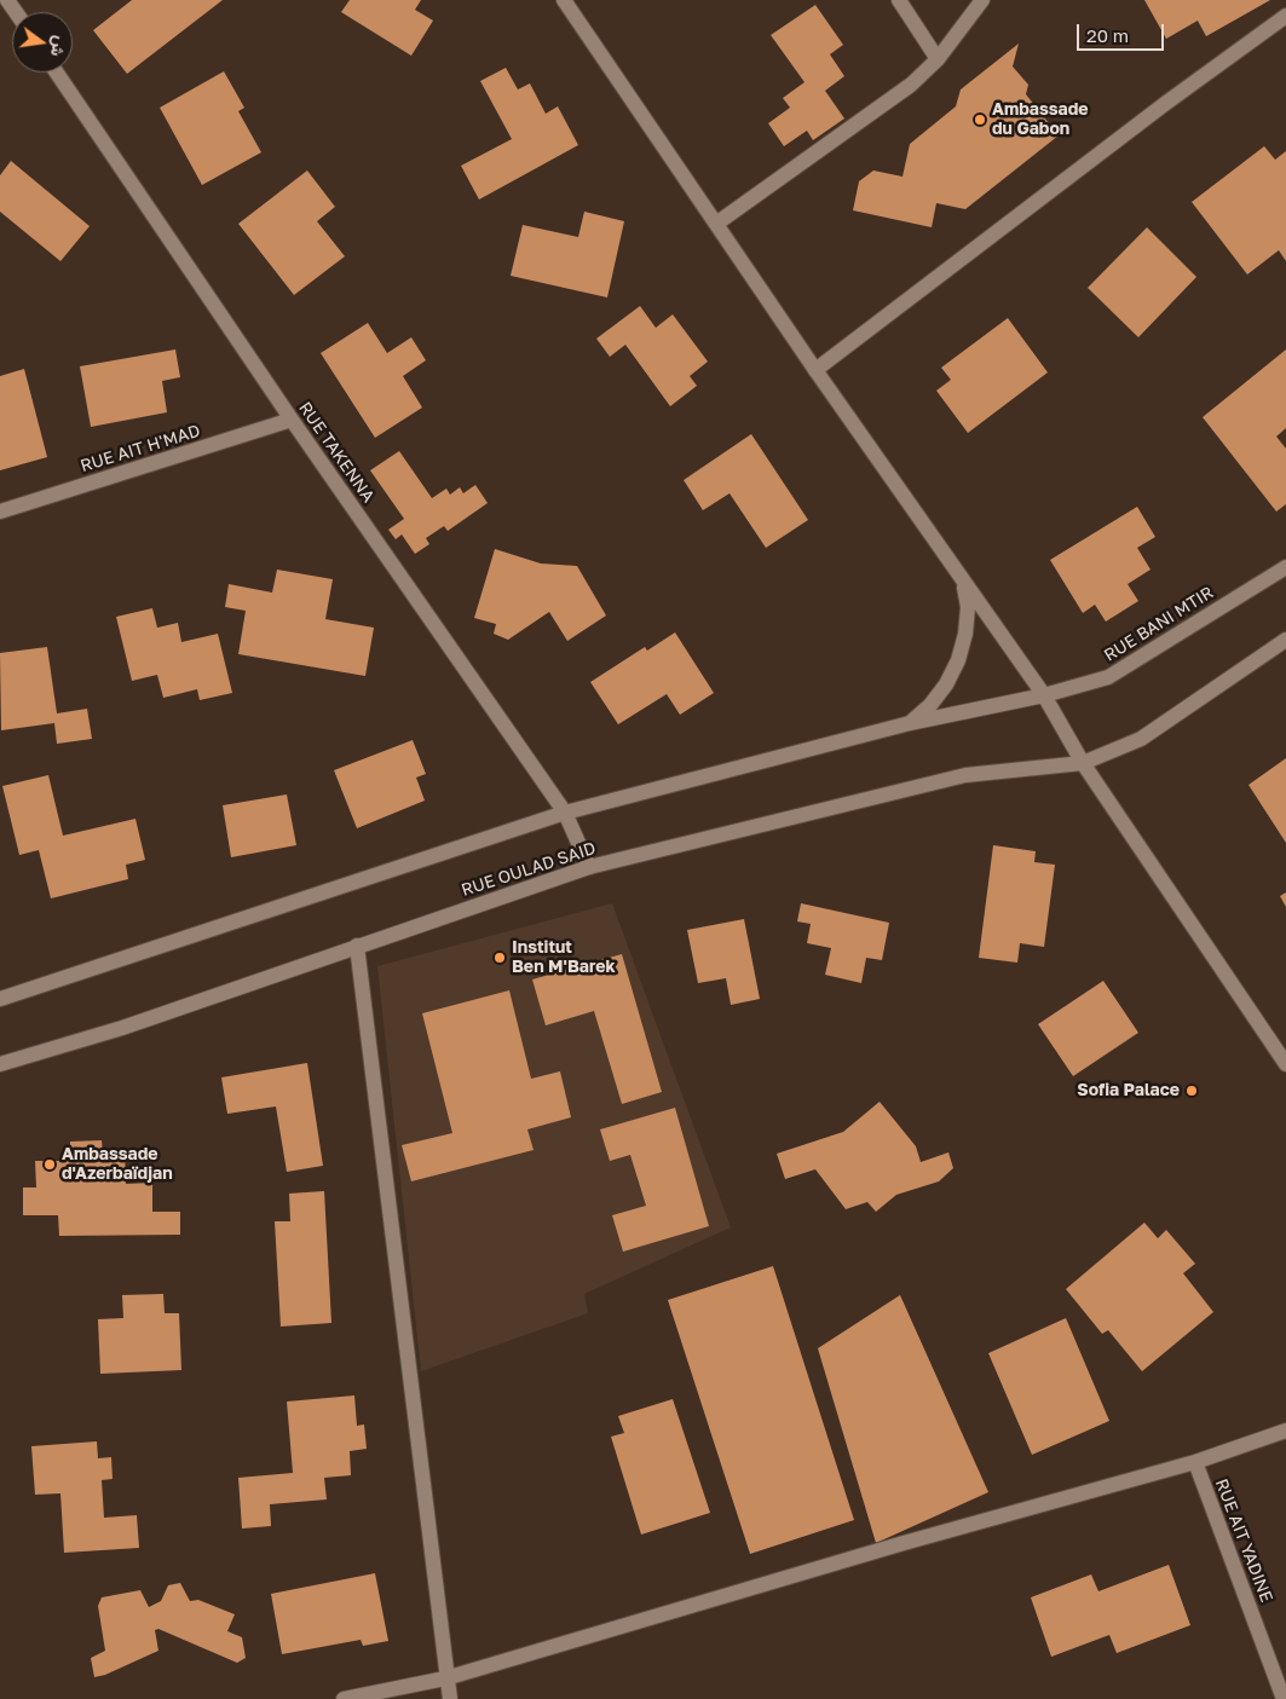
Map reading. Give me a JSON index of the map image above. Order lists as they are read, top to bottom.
{
  "streets": {
    "street": [
      "RUE AIT H'MAD",
      "RUE TAKENNA",
      "RUE BANI MTIR",
      "RUE OULAD SAID",
      "RUE AIT YADINE"
    ]
  },
  "crossings": [
    ["RUE AIT H'MAD", "RUE TAKENNA"],
    ["RUE TAKENNA", "RUE OULAD SAID"]
  ],
  "places": [
    "Ambassade du Gabon",
    "Institut Ben M'Barek",
    "Sofia Palace",
    "Ambassade d'Azerbaïdjan"
  ],
  "scale_bar": "20 m",
  "north": "right"
}
